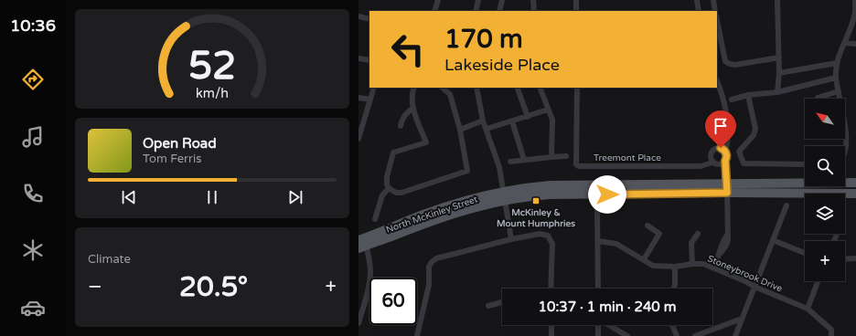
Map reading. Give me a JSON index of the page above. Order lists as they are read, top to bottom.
{
  "streets": {
    "main road": ["North McKinley Street"],
    "street": ["Treemont Place", "Stoneybrook Drive"]
  },
  "places": {
    "transit": ["McKinley & Mount Humphries"]
  },
  "north": "top left",
  "page": {
    "tabs": "10:36",
    "turn": ["170 m", "Lakeside Place"],
    "map_buttons": "+",
    "song": ["Open Road", "Tom Ferris"],
    "tile": "Climate",
    "heat": ["−", "20.5°", "+"],
    "limit": "60",
    "trip": "10:37 · 1 min · 240 m",
    "gauge": ["52", "km/h"]
  }
}
